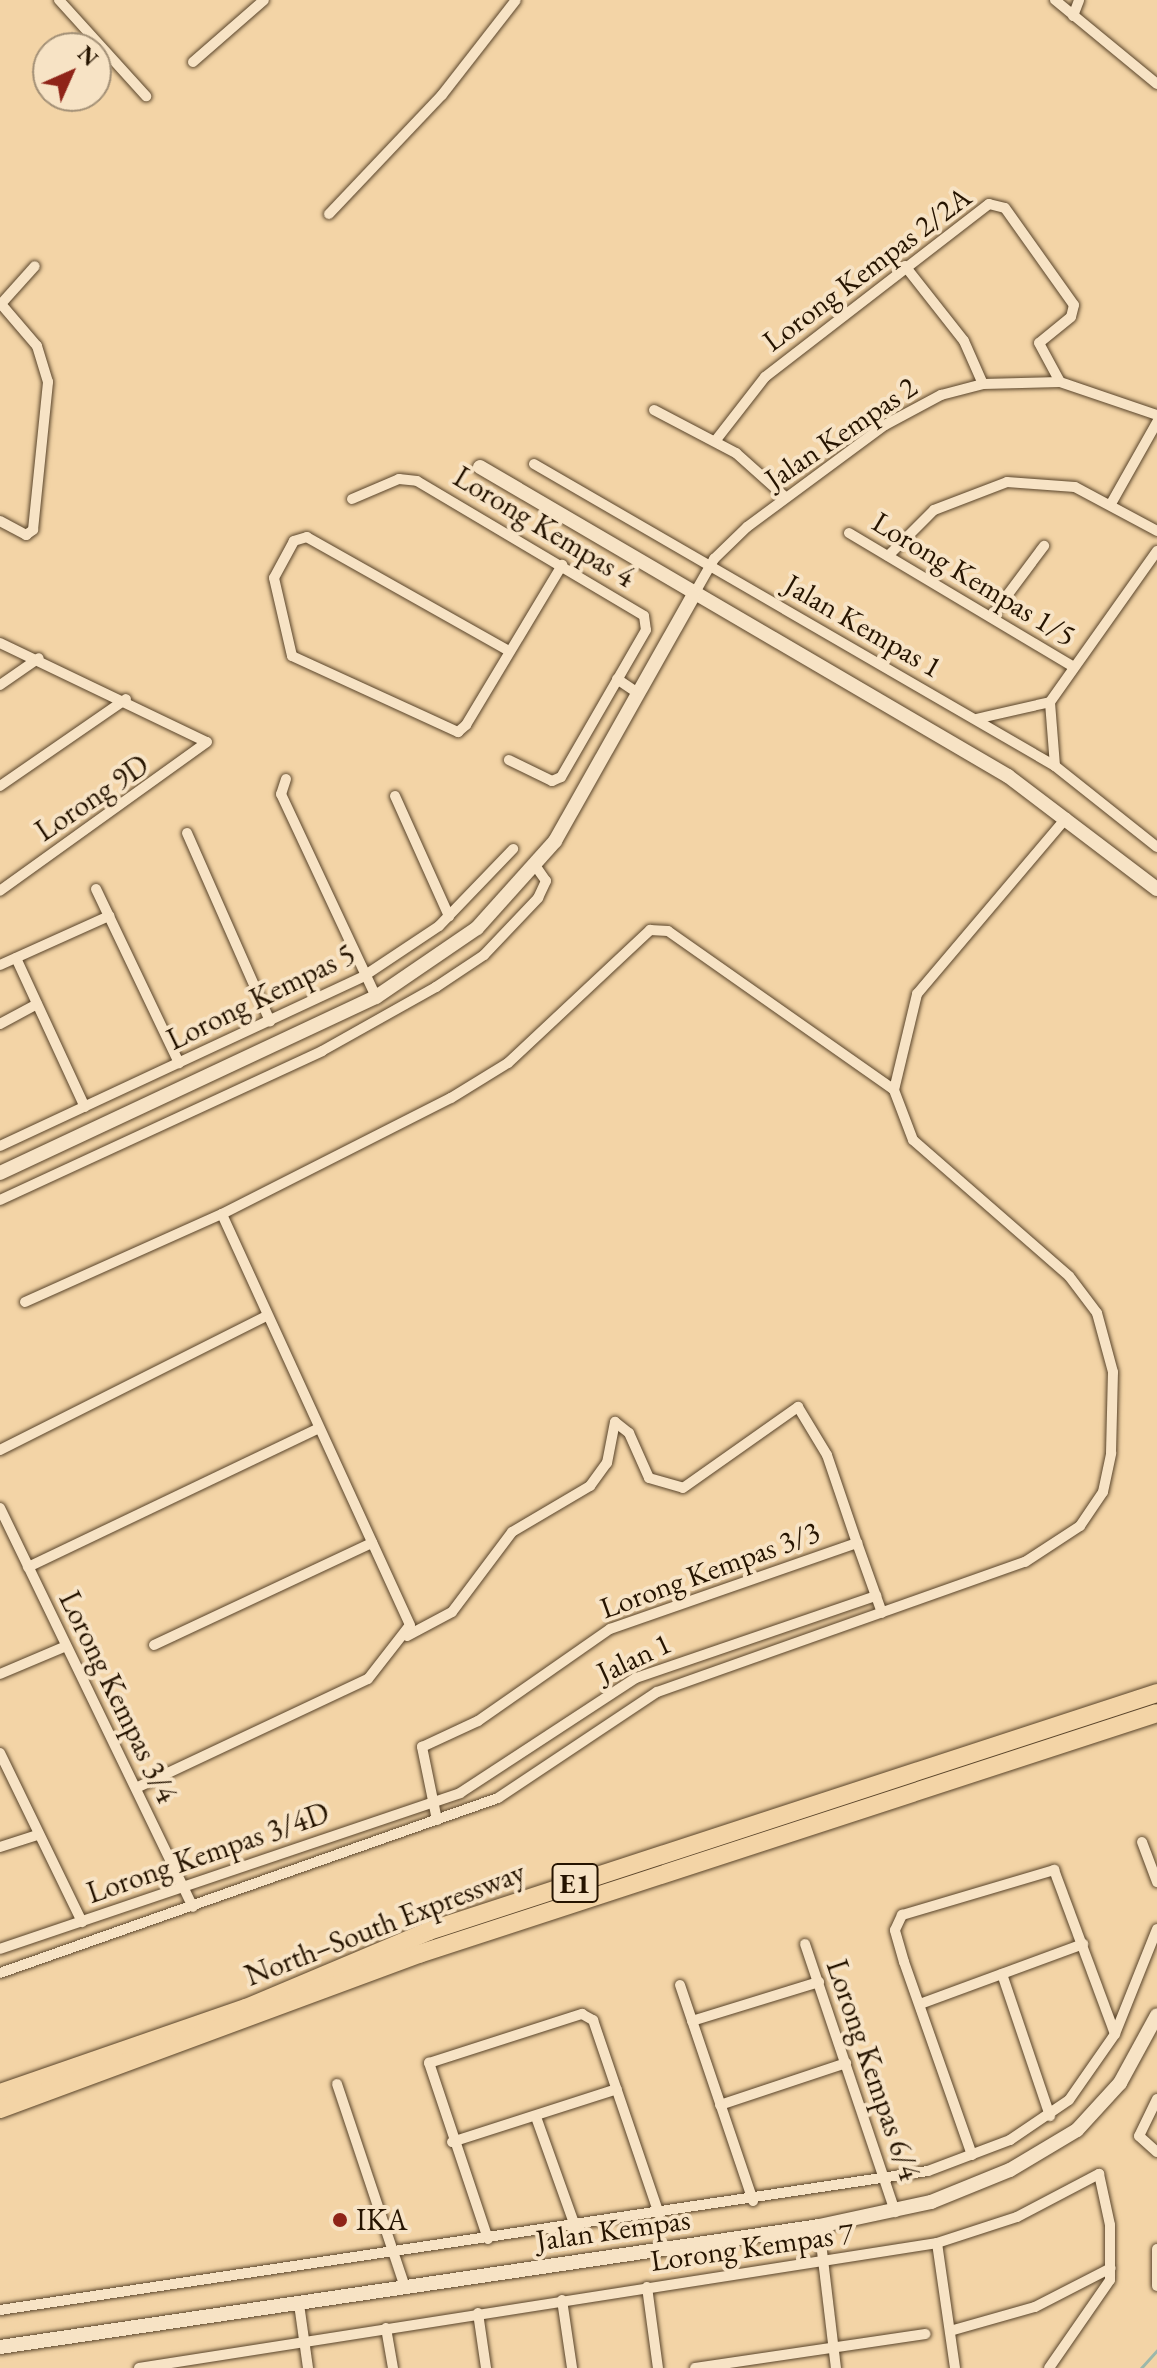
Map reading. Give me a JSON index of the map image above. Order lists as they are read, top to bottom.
{
  "streets": {
    "highway": ["E1", "North–South Expressway"],
    "street": [
      "Lorong Kempas 2/2A",
      "Jalan Kempas 2",
      "Lorong Kempas 4",
      "Lorong Kempas 1/5",
      "Jalan Kempas 1",
      "Lorong 9D",
      "Lorong Kempas 5",
      "Lorong Kempas 3/3",
      "Jalan 1",
      "Lorong Kempas 3/4",
      "Lorong Kempas 3/4D",
      "Lorong Kempas 6/4",
      "Jalan Kempas",
      "Lorong Kempas 7"
    ]
  },
  "crossings": [
    ["Lorong Kempas 2/2A", "Jalan Kempas 2"],
    ["Jalan Kempas 2", "Jalan Kempas 1"],
    ["Lorong Kempas 3/3", "Jalan 1"],
    ["Lorong Kempas 3/3", "Lorong Kempas 3/4D"],
    ["Jalan 1", "Lorong Kempas 3/4D"],
    ["Lorong Kempas 3/4", "Lorong Kempas 3/4D"],
    ["Lorong Kempas 6/4", "Jalan Kempas"]
  ],
  "places": ["IKA"],
  "north": "top right"
}
